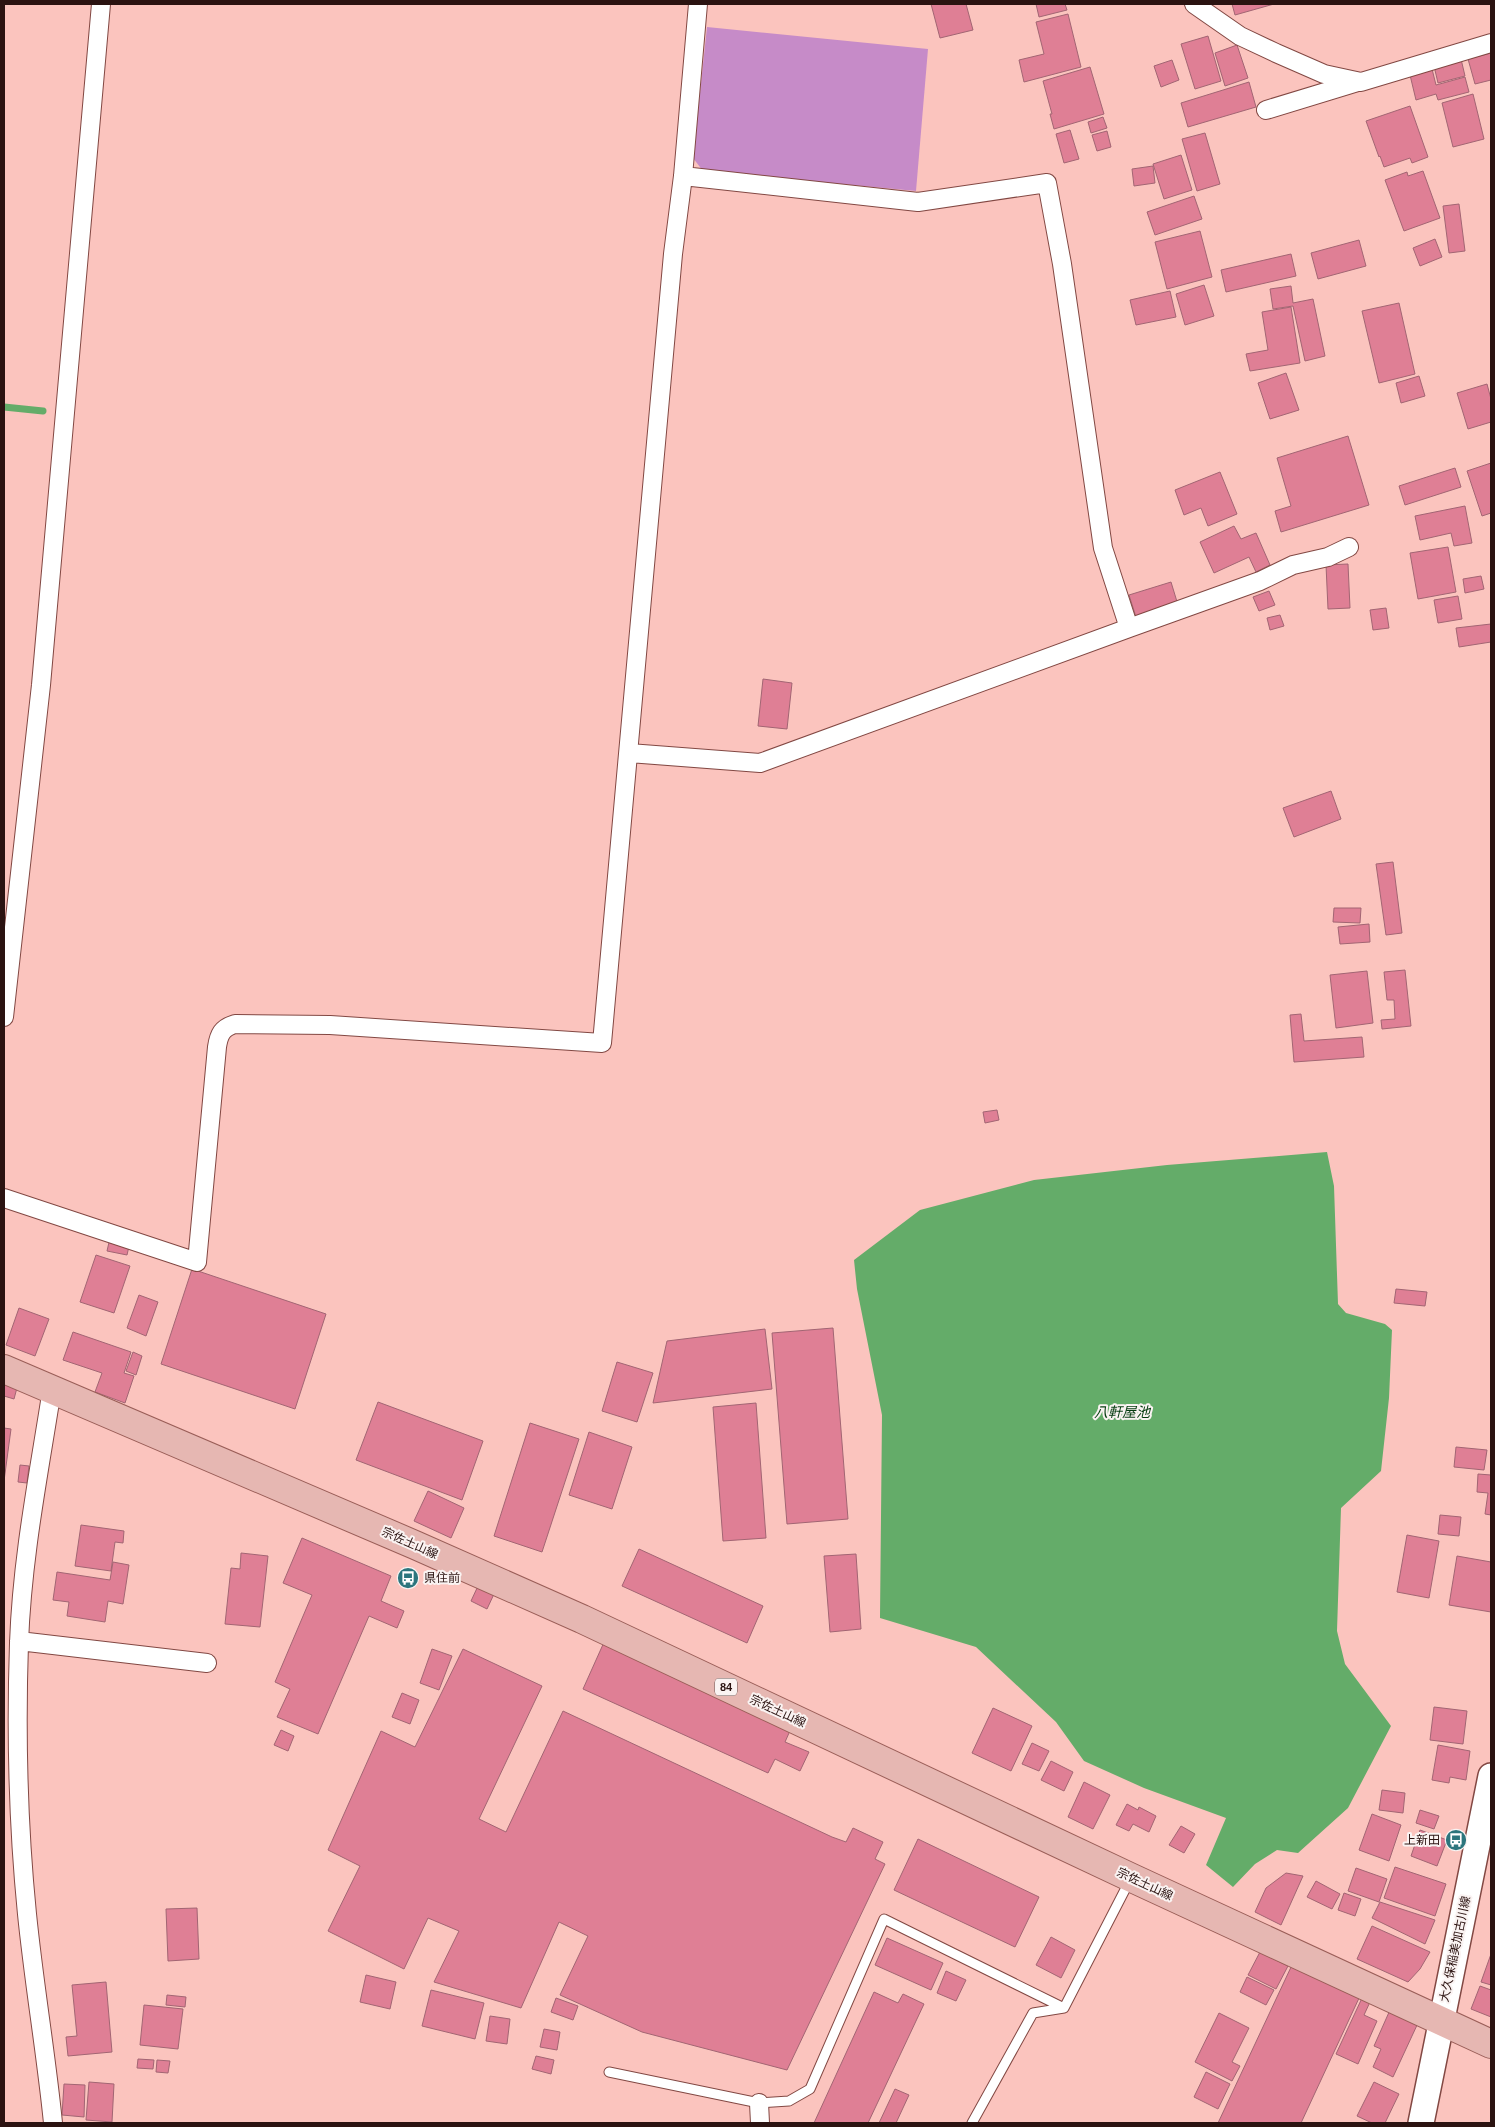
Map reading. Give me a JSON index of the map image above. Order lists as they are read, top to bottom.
{
  "streets": {
    "main road": ["宗佐土山線", "84", "大久保稲美加古川線"]
  },
  "crossings": [
    ["宗佐土山線", "大久保稲美加古川線"]
  ],
  "water": ["八軒屋池"],
  "places": {
    "bus stop": ["県住前", "上新田"]
  }
}
